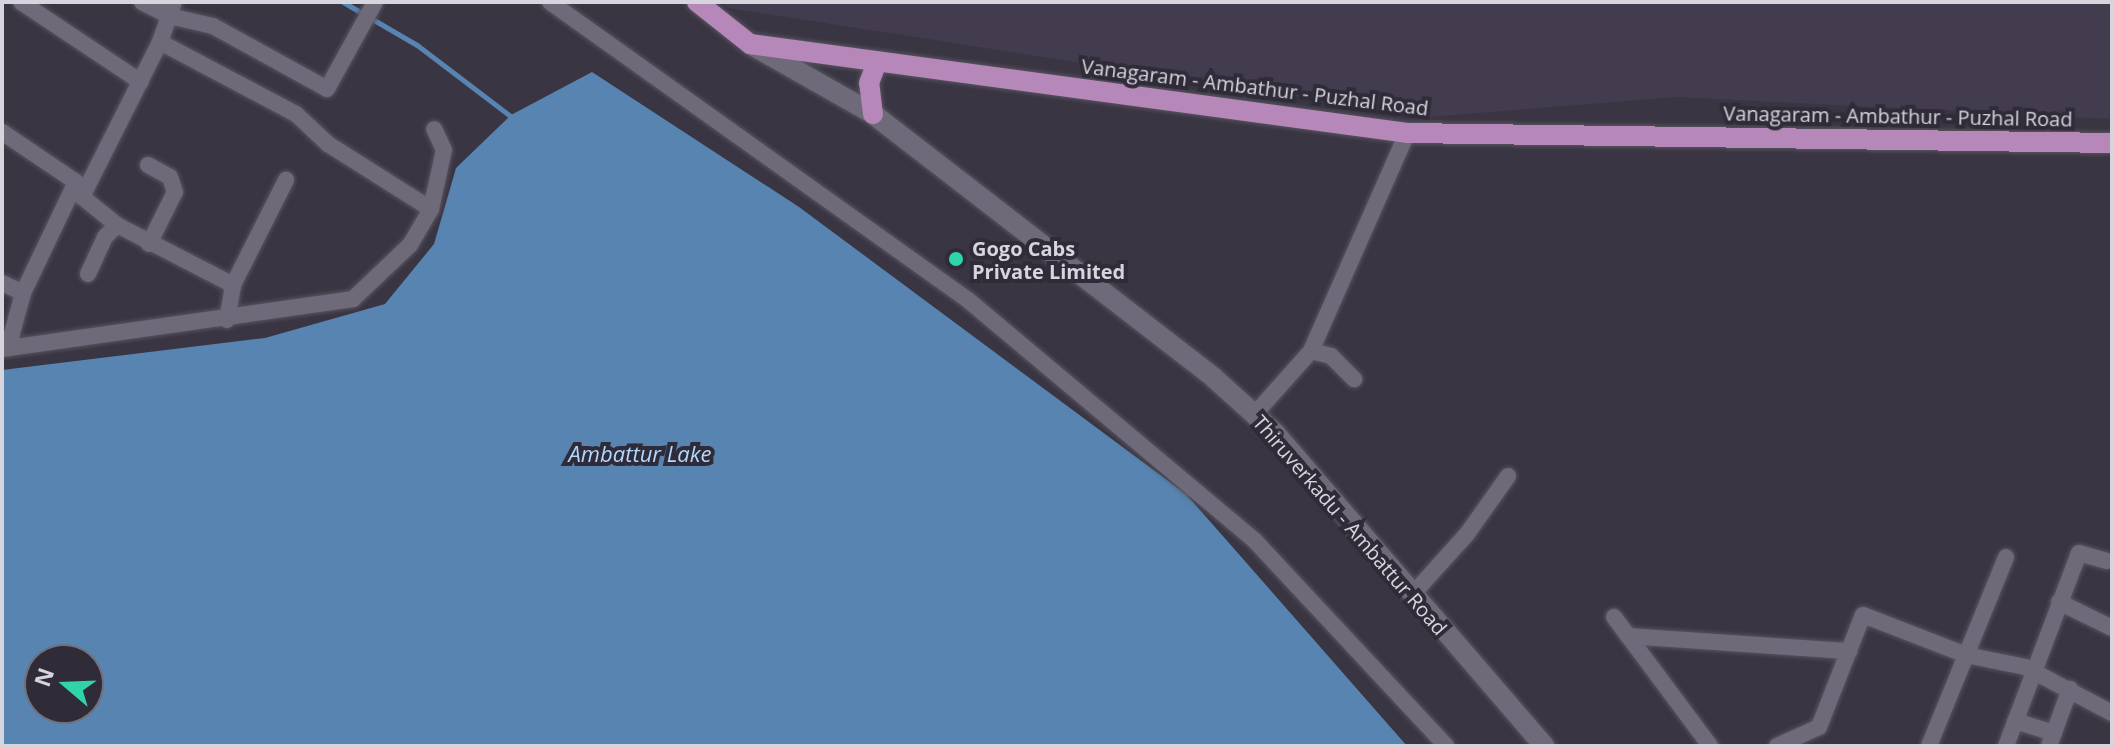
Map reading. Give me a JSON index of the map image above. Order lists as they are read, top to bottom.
{
  "streets": {
    "main road": ["Vanagaram - Ambathur - Puzhal Road", "Thiruverkadu - Ambattur Road"]
  },
  "crossings": [
    ["Vanagaram - Ambathur - Puzhal Road", "Thiruverkadu - Ambattur Road"]
  ],
  "water": ["Ambattur Lake"],
  "places": ["Gogo Cabs Private Limited"],
  "north": "left"
}
